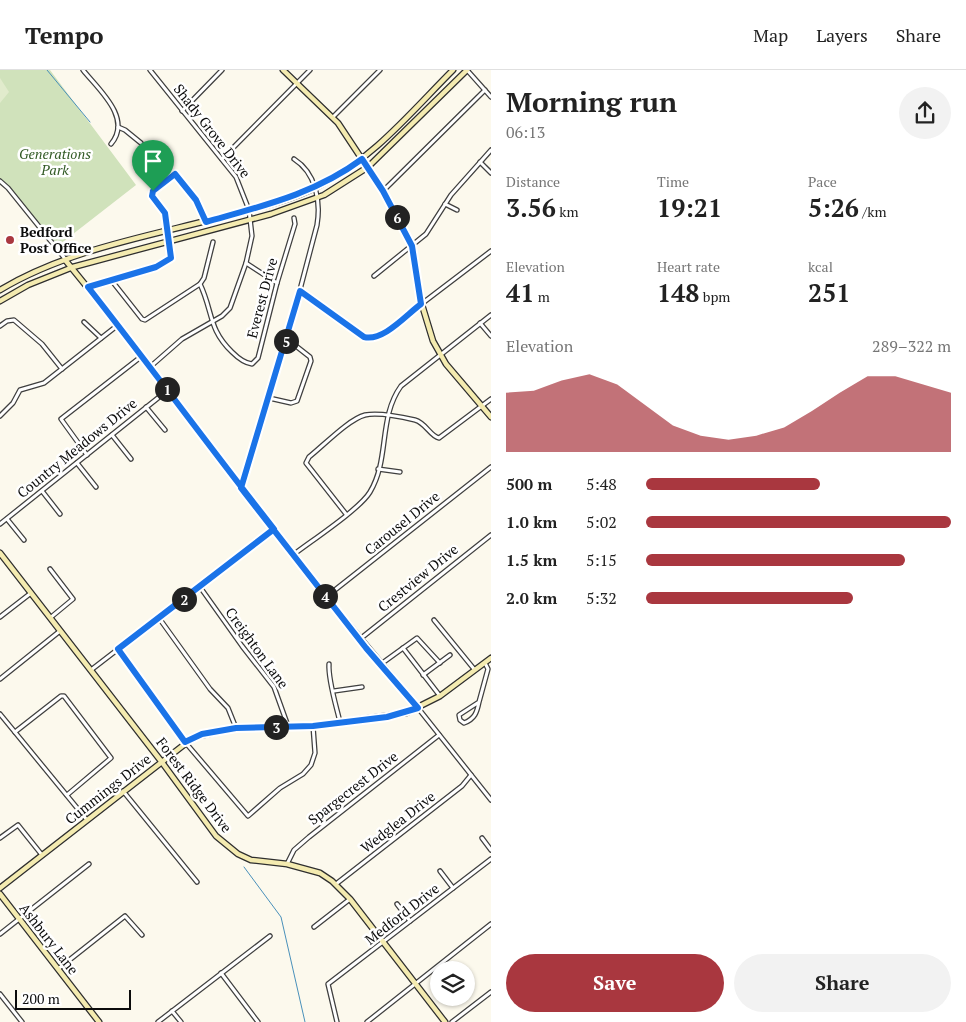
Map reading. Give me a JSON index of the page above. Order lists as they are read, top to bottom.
{
  "streets": {
    "street": [
      "Shady Grove Drive",
      "Everest Drive",
      "Country Meadows Drive",
      "Carousel Drive",
      "Crestview Drive",
      "Creighton Lane",
      "Forest Ridge Drive",
      "Spargecrest Drive",
      "Cummings Drive",
      "Wedglea Drive",
      "Medford Drive",
      "Ashbury Lane"
    ]
  },
  "crossings": [
    ["Shady Grove Drive", "Everest Drive"],
    ["Creighton Lane", "Cummings Drive"],
    ["Forest Ridge Drive", "Spargecrest Drive"],
    ["Forest Ridge Drive", "Cummings Drive"],
    ["Forest Ridge Drive", "Wedglea Drive"],
    ["Forest Ridge Drive", "Medford Drive"]
  ],
  "parks": ["Generations Park"],
  "places": ["Bedford Post Office"],
  "scale_bar": "200 m",
  "page": {
    "header": "Tempo",
    "nav": ["Map", "Layers", "Share"],
    "heading": ["Morning run", "06:13"],
    "stats": [
      ["Distance", "3.56 km"],
      ["Time", "19:21"],
      ["Pace", "5:26 /km"],
      ["Elevation", "41 m"],
      ["Heart rate", "148 bpm"],
      ["kcal", "251"]
    ],
    "pins": [
      "6",
      "5",
      "1",
      "4",
      "2",
      "3"
    ],
    "chart": ["Elevation", "289–322 m"],
    "list": [
      {
        "name": "500 m",
        "note": "5:48"
      },
      {
        "name": "1.0 km",
        "note": "5:02"
      },
      {
        "name": "1.5 km",
        "note": "5:15"
      },
      {
        "name": "2.0 km",
        "note": "5:32"
      }
    ],
    "buttons": ["Save", "Share"],
    "scale": "200 m"
  }
}
